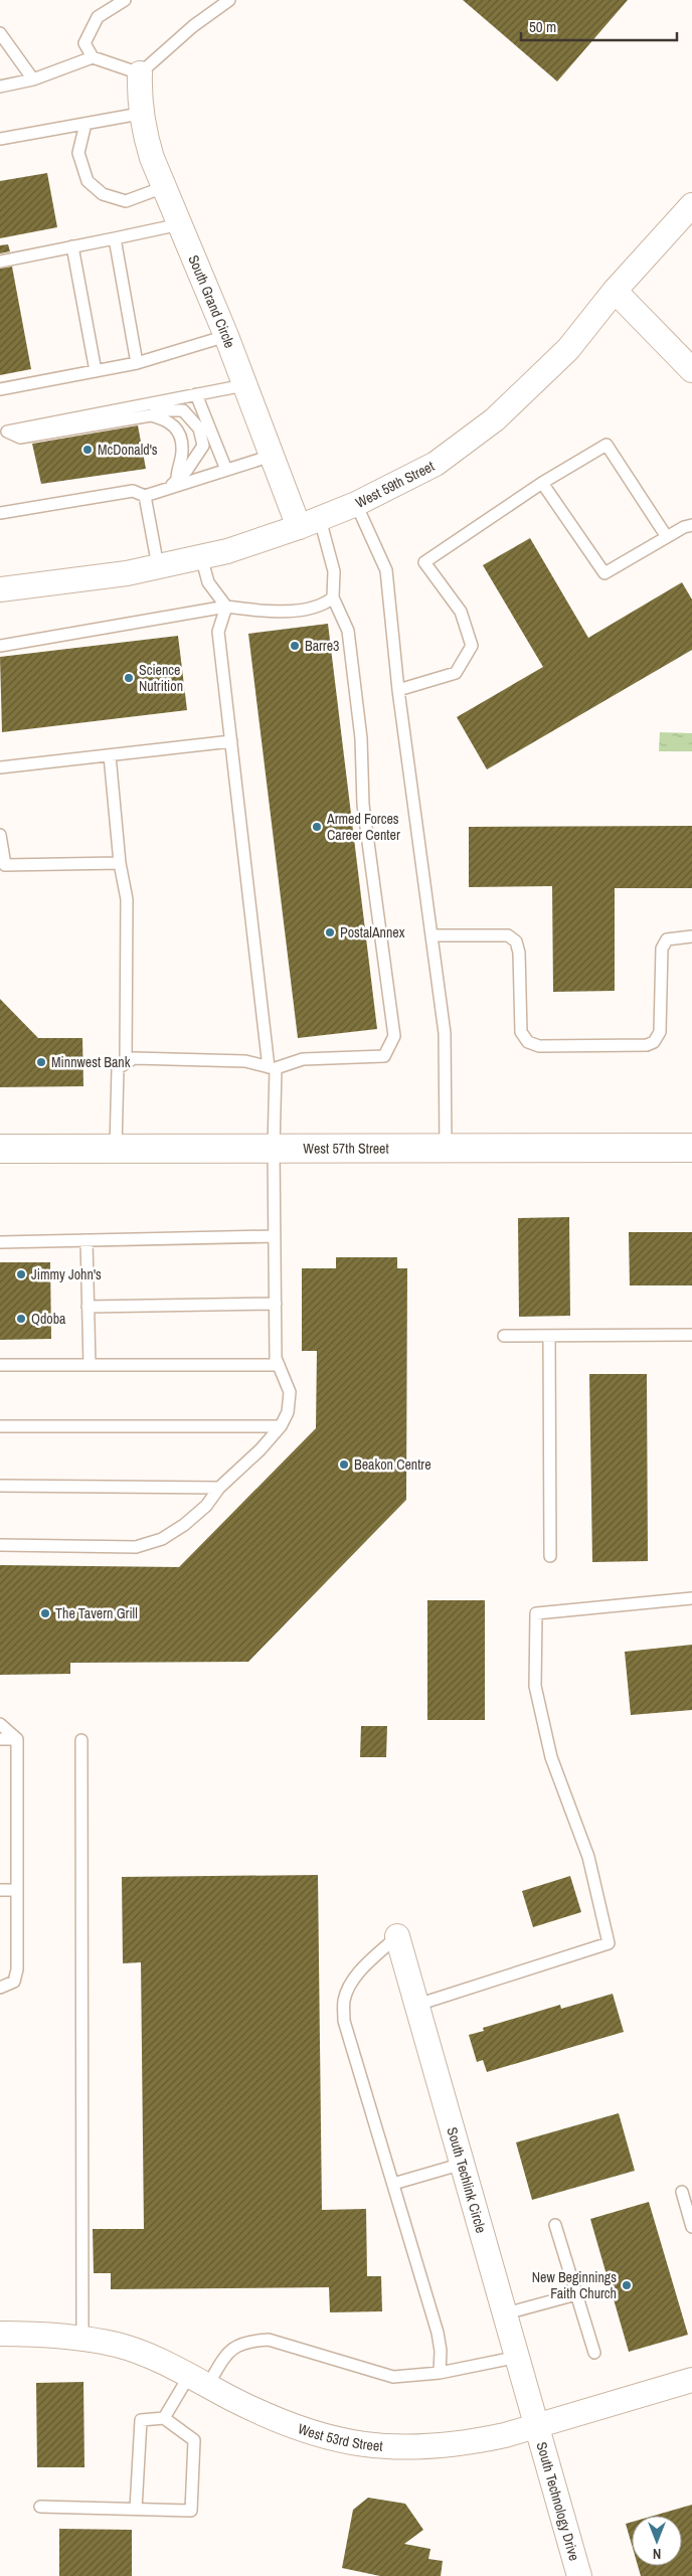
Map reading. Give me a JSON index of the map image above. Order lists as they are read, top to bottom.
{
  "streets": {
    "main road": ["West 57th Street"],
    "street": [
      "South Grand Circle",
      "West 59th Street",
      "South Techlink Circle",
      "West 53rd Street",
      "South Technology Drive"
    ]
  },
  "crossings": [
    ["South Grand Circle", "West 59th Street"],
    ["South Techlink Circle", "West 53rd Street"],
    ["South Techlink Circle", "South Technology Drive"],
    ["West 53rd Street", "South Technology Drive"]
  ],
  "places": [
    "McDonald's",
    "Barre3",
    "Science Nutrition",
    "Armed Forces Career Center",
    "PostalAnnex",
    "Minnwest Bank",
    "Jimmy John's",
    "Qdoba",
    "Beakon Centre",
    "The Tavern Grill",
    "New Beginnings Faith Church"
  ],
  "scale_bar": "50 m",
  "north": "bottom"
}
